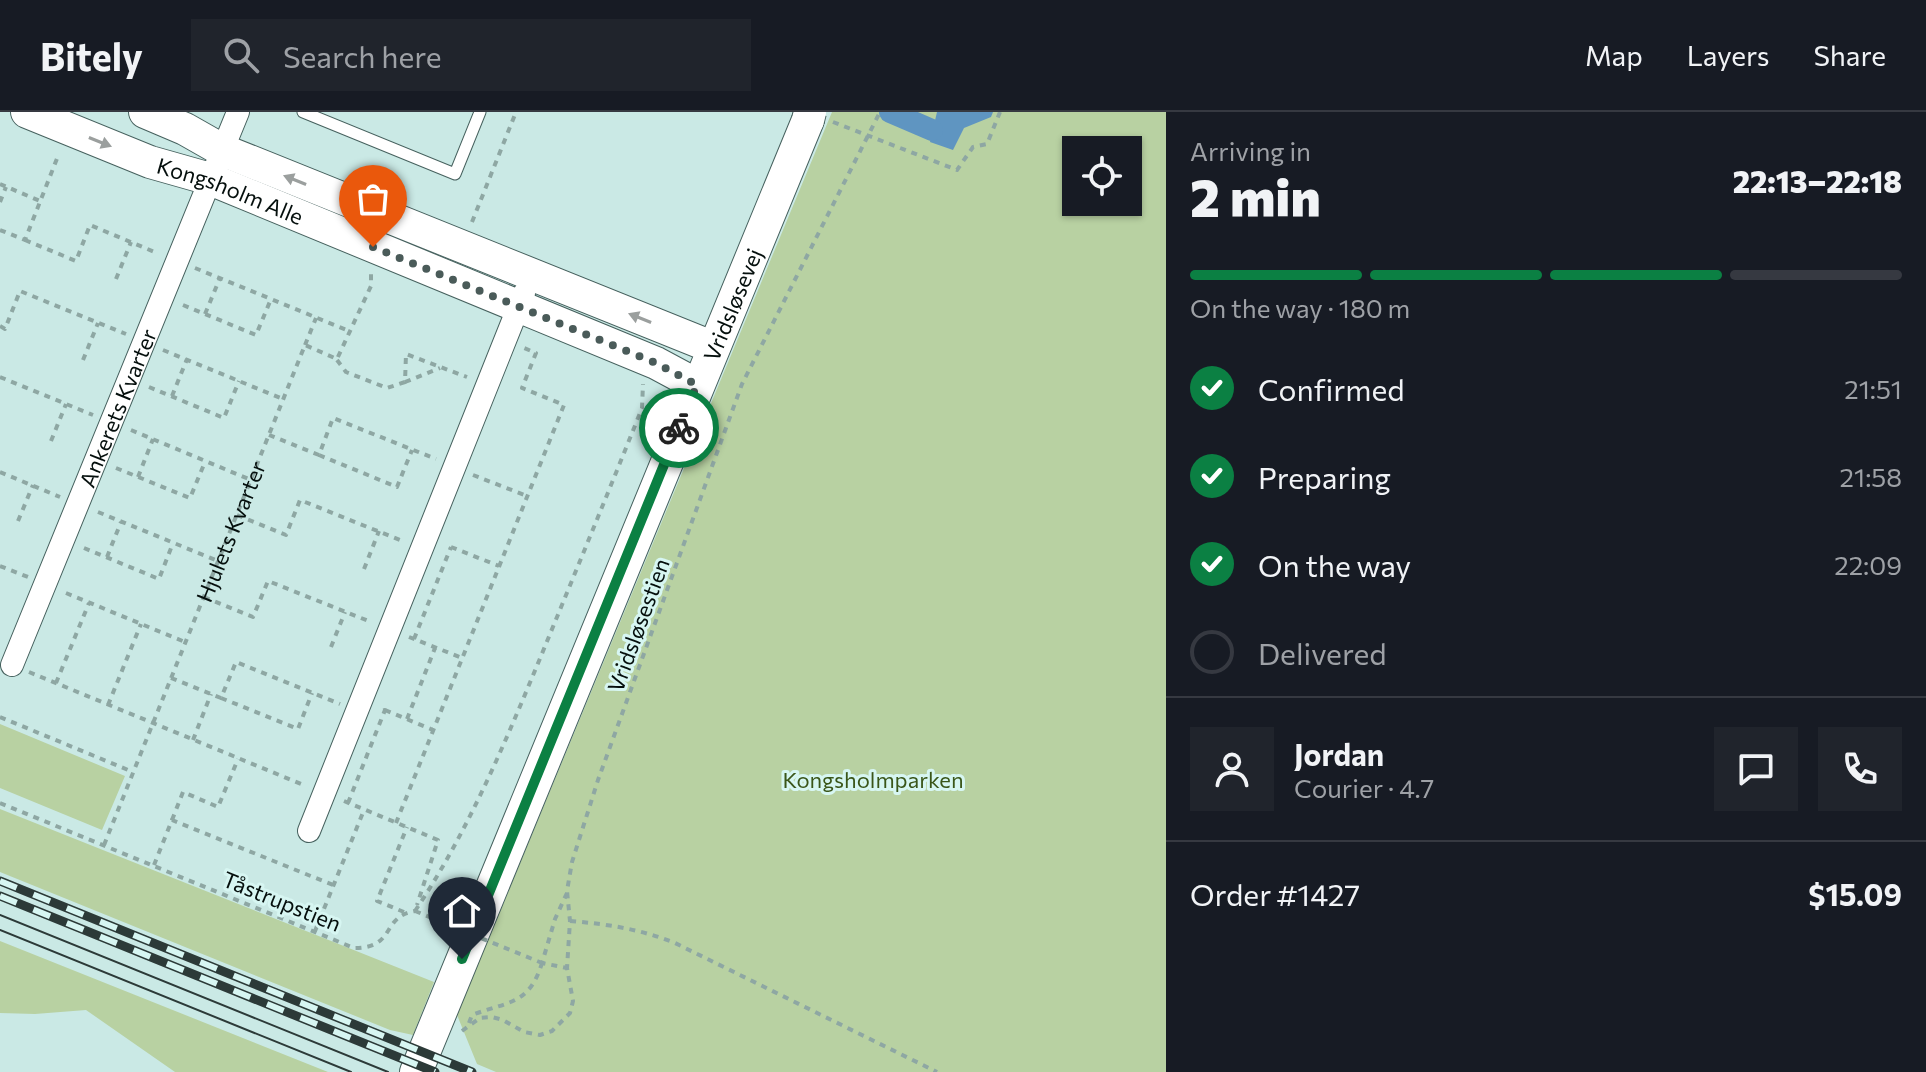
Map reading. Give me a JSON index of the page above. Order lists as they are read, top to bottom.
{
  "streets": {
    "street": ["Kongsholm Alle", "Vridsløsevej", "Ankerets Kvarter"],
    "path": ["Hjulets Kvarter", "Vridsløsestien", "Tåstrupstien"]
  },
  "crossings": [
    ["Kongsholm Alle", "Vridsløsevej"],
    ["Kongsholm Alle", "Ankerets Kvarter"],
    ["Hjulets Kvarter", "Tåstrupstien"]
  ],
  "parks": ["Kongsholmparken"],
  "page": {
    "header": "Bitely",
    "search": "Search here",
    "nav": ["Map", "Layers", "Share"],
    "heading": ["2 min", "Arriving in", "22:13–22:18"],
    "panel": [
      "Jordan",
      "Courier · 4.7",
      "Order #1427",
      "$15.09"
    ],
    "bar": "On the way · 180 m",
    "list": [
      ["Confirmed", "21:51"],
      ["Preparing", "21:58"],
      ["On the way", "22:09"],
      "Delivered"
    ]
  }
}
